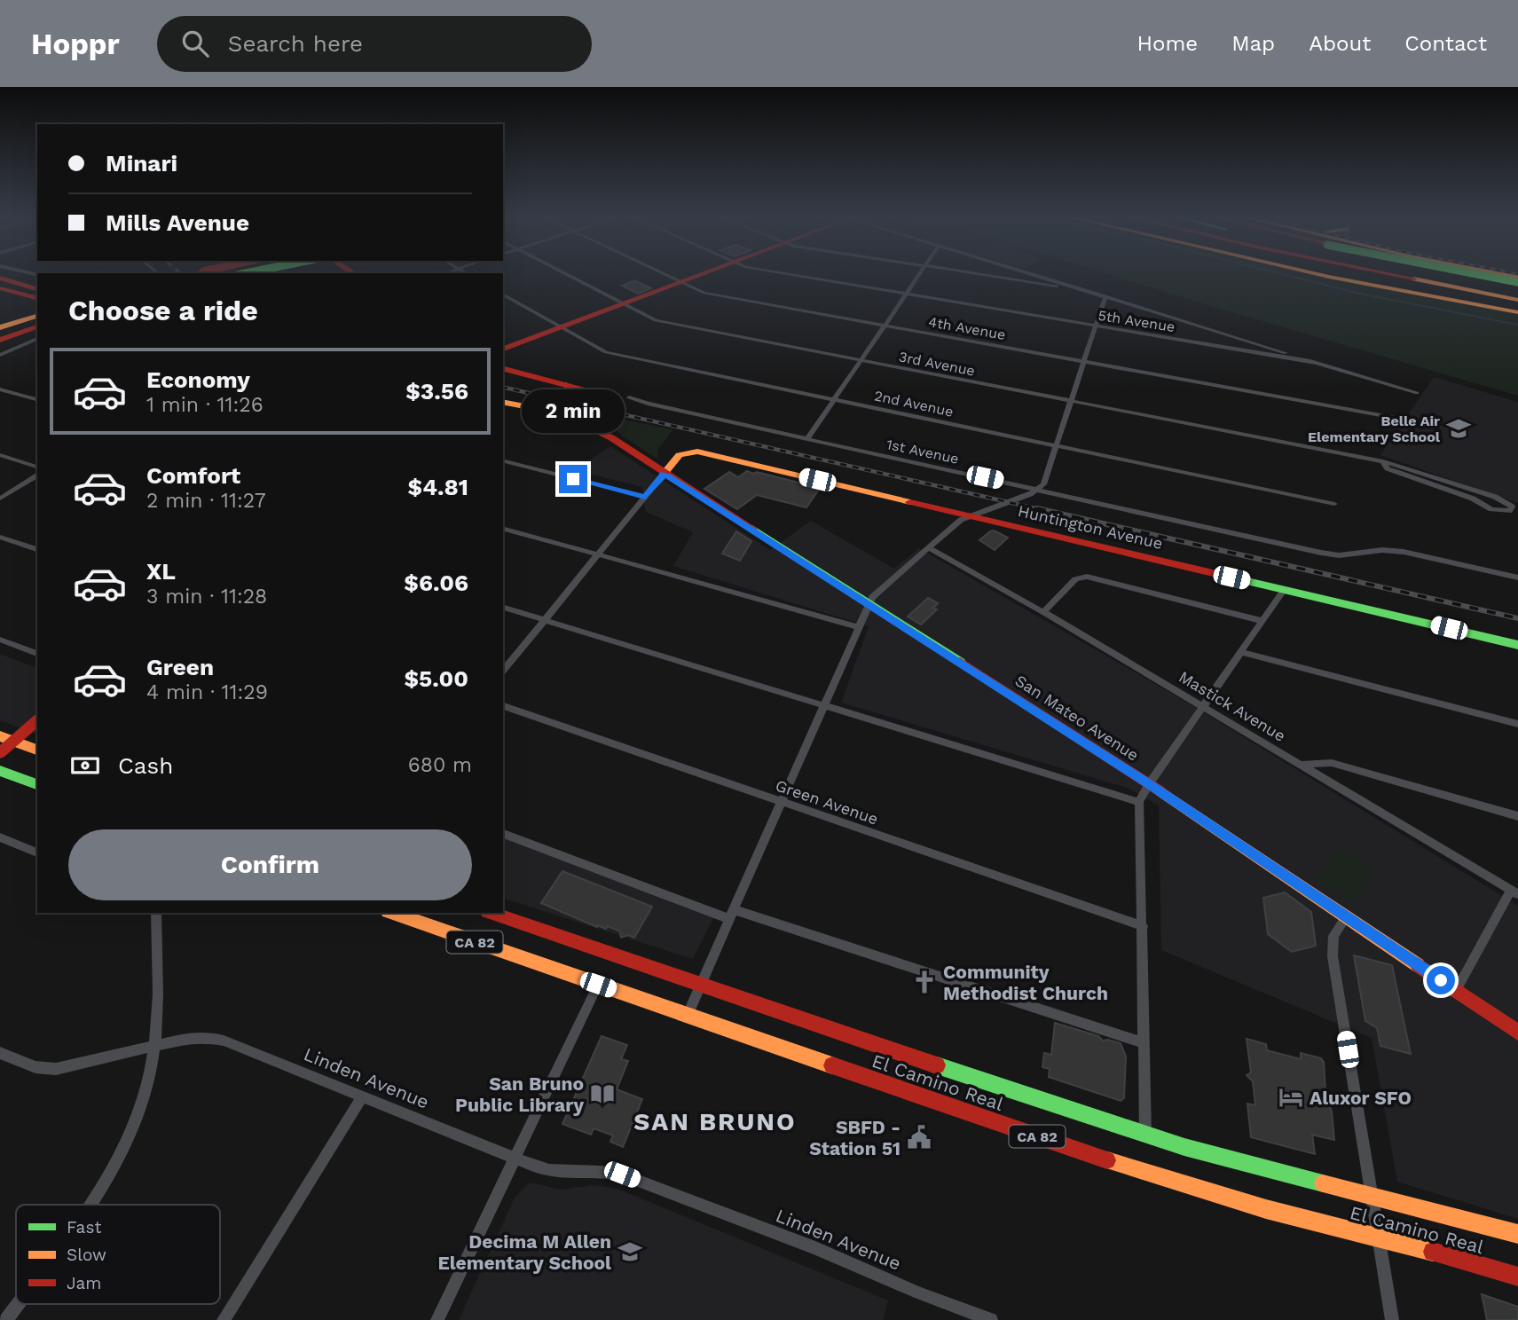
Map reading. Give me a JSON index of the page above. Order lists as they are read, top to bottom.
{
  "streets": {
    "main road": [
      "Huntington Avenue",
      "San Mateo Avenue",
      "CA 82",
      "El Camino Real"
    ],
    "street": [
      "5th Avenue",
      "4th Avenue",
      "3rd Avenue",
      "2nd Avenue",
      "1st Avenue",
      "Mastick Avenue",
      "Green Avenue",
      "Linden Avenue"
    ]
  },
  "crossings": [
    ["Huntington Avenue", "San Mateo Avenue"]
  ],
  "districts": ["SAN BRUNO"],
  "places": {
    "school or university": ["Belle Air Elementary School", "Decima M Allen Elementary School"],
    "church": ["Community Methodist Church"],
    "library": ["San Bruno Public Library"],
    "hotel": ["Aluxor SFO"],
    "public building": ["SBFD - Station 51"]
  },
  "legend": ["Fast", "Slow", "Jam"],
  "page": {
    "header": "Hoppr",
    "search": "Search here",
    "nav": [
      "Home",
      "Map",
      "About",
      "Contact"
    ],
    "banner": ["Minari", "Mills Avenue"],
    "heading": "Choose a ride",
    "list": [
      {
        "name": "Economy",
        "note": "1 min · 11:26",
        "value": "$3.56"
      },
      {
        "name": "Comfort",
        "note": "2 min · 11:27",
        "value": "$4.81"
      },
      {
        "name": "XL",
        "note": "3 min · 11:28",
        "value": "$6.06"
      },
      {
        "name": "Green",
        "note": "4 min · 11:29",
        "value": "$5.00"
      }
    ],
    "bubble": "2 min",
    "pay": ["Cash", "680 m"],
    "buttons": "Confirm"
  }
}
